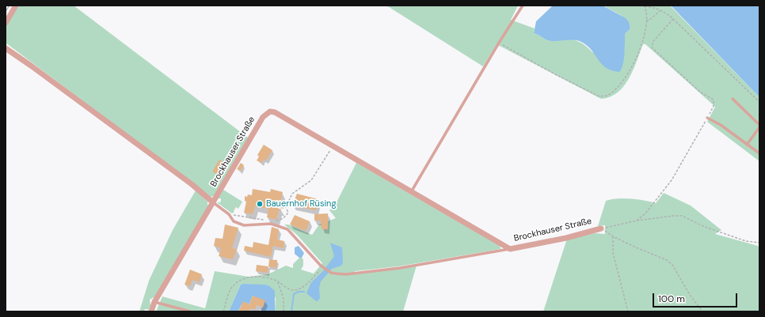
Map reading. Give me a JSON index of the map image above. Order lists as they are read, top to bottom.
{
  "streets": {
    "street": ["Brockhauser Straße"]
  },
  "places": ["Bauernhof Rüsing"],
  "scale_bar": "100 m"
}
